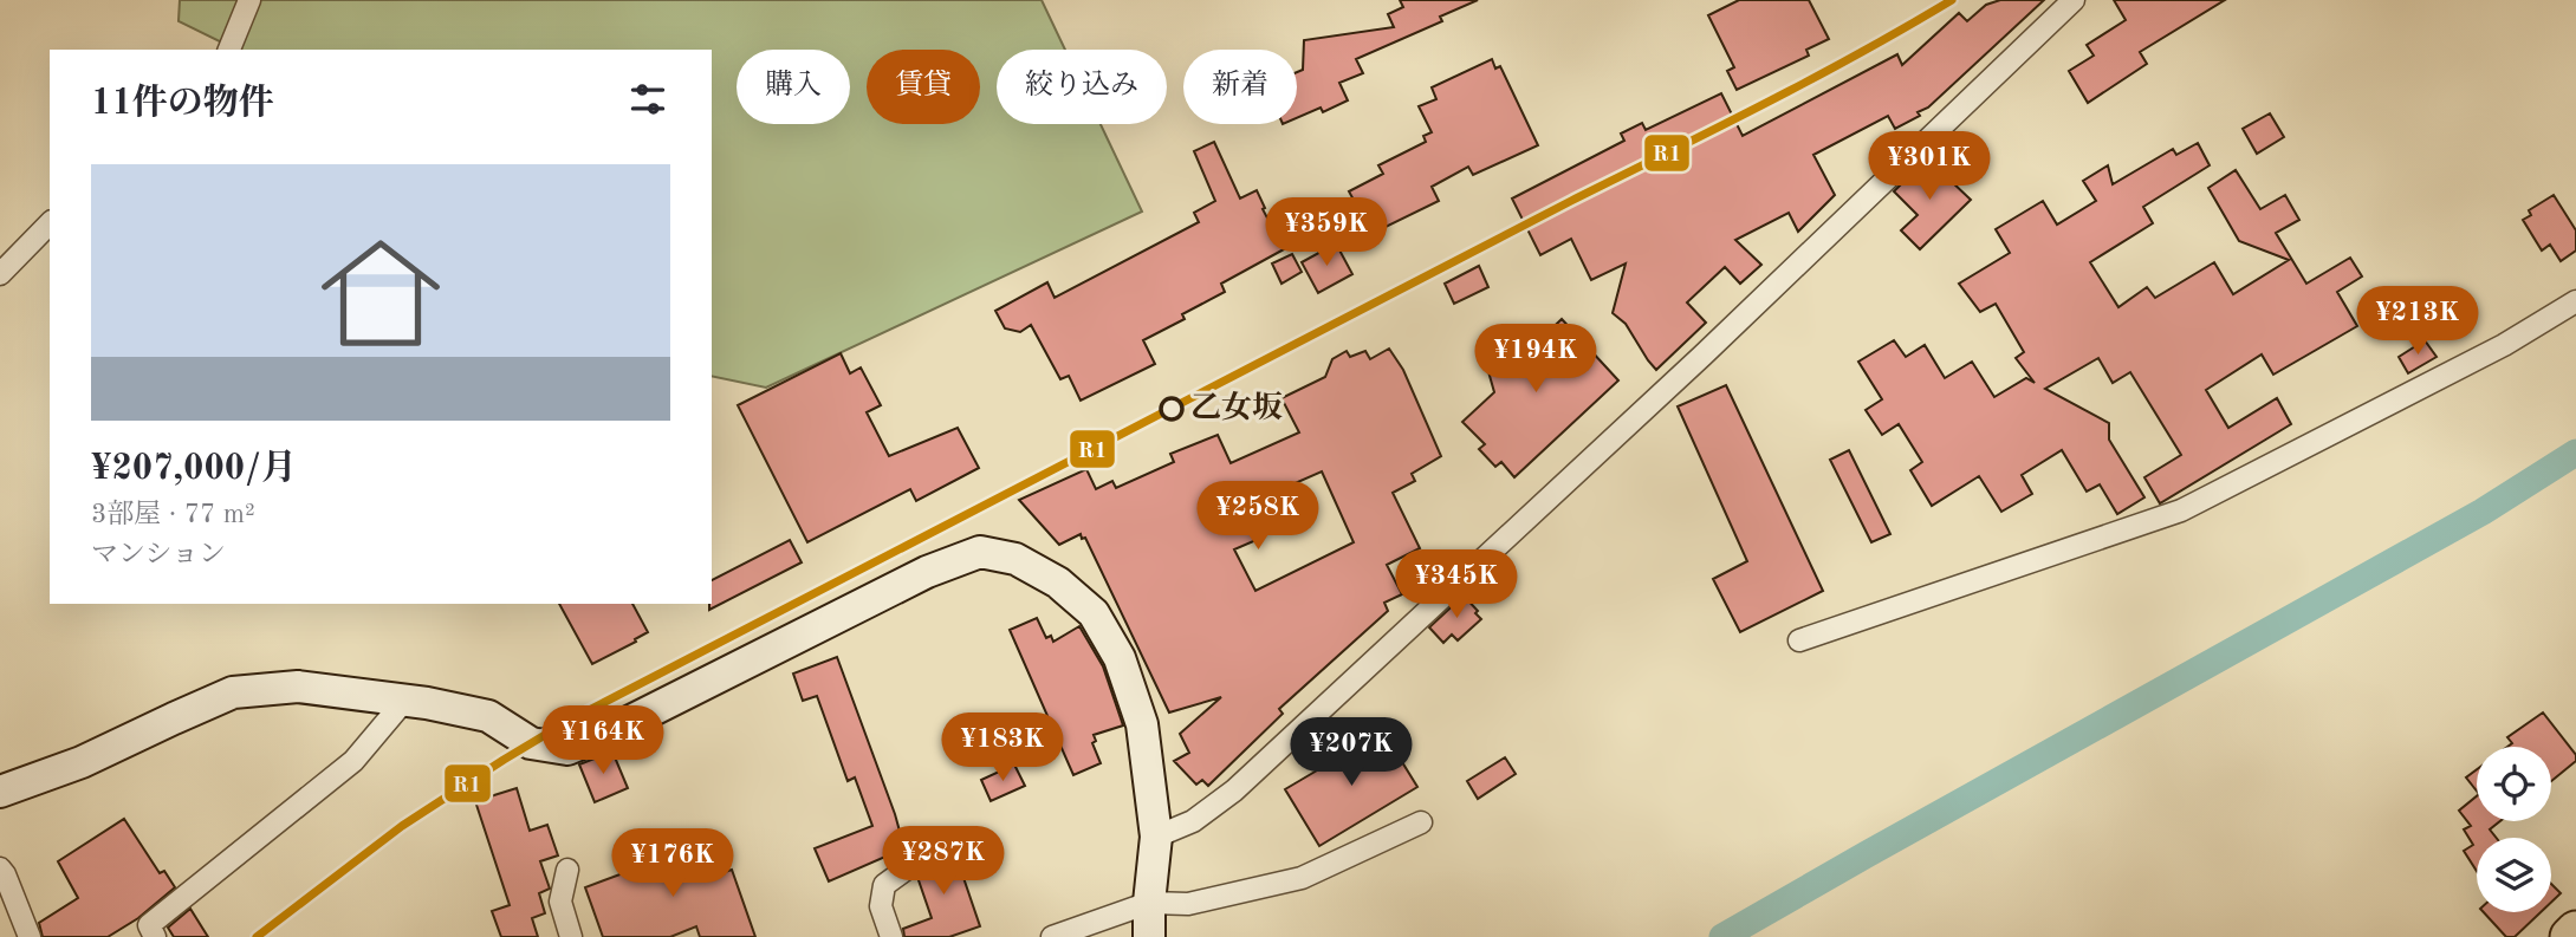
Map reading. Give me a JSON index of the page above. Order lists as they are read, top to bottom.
{
  "places": ["乙女坂"],
  "lines": ["transit line R1"],
  "page": {
    "chip": [
      "購入",
      "賃貸",
      "絞り込み",
      "新着"
    ],
    "heading": "11件の物件",
    "price": [
      "¥301K",
      "¥359K",
      "¥213K",
      "¥194K",
      "¥258K",
      "¥345K",
      "¥164K",
      "¥183K",
      "¥207K",
      "¥287K",
      "¥176K"
    ],
    "list": [
      {
        "name": "¥207,000/月",
        "note": "3部屋 · 77 m² · マンション"
      }
    ]
  }
}
